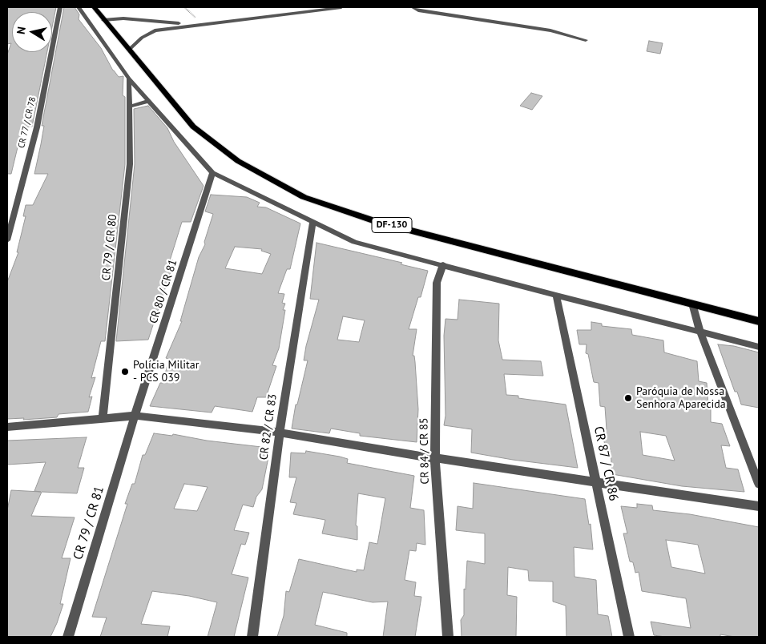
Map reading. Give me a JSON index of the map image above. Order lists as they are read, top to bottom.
{
  "streets": {
    "main road": ["DF-130"],
    "street": [
      "CR 77 / CR 78",
      "CR 79 / CR 80",
      "CR 80 / CR 81",
      "CR 82 / CR 83",
      "CR 84 / CR 85",
      "CR 87 / CR 86",
      "CR 79 / CR 81"
    ]
  },
  "crossings": [
    ["CR 80 / CR 81", "CR 79 / CR 81"]
  ],
  "places": ["Polícia Militar - PCS 039", "Paróquia de Nossa Senhora Aparecida"],
  "north": "left"
}
